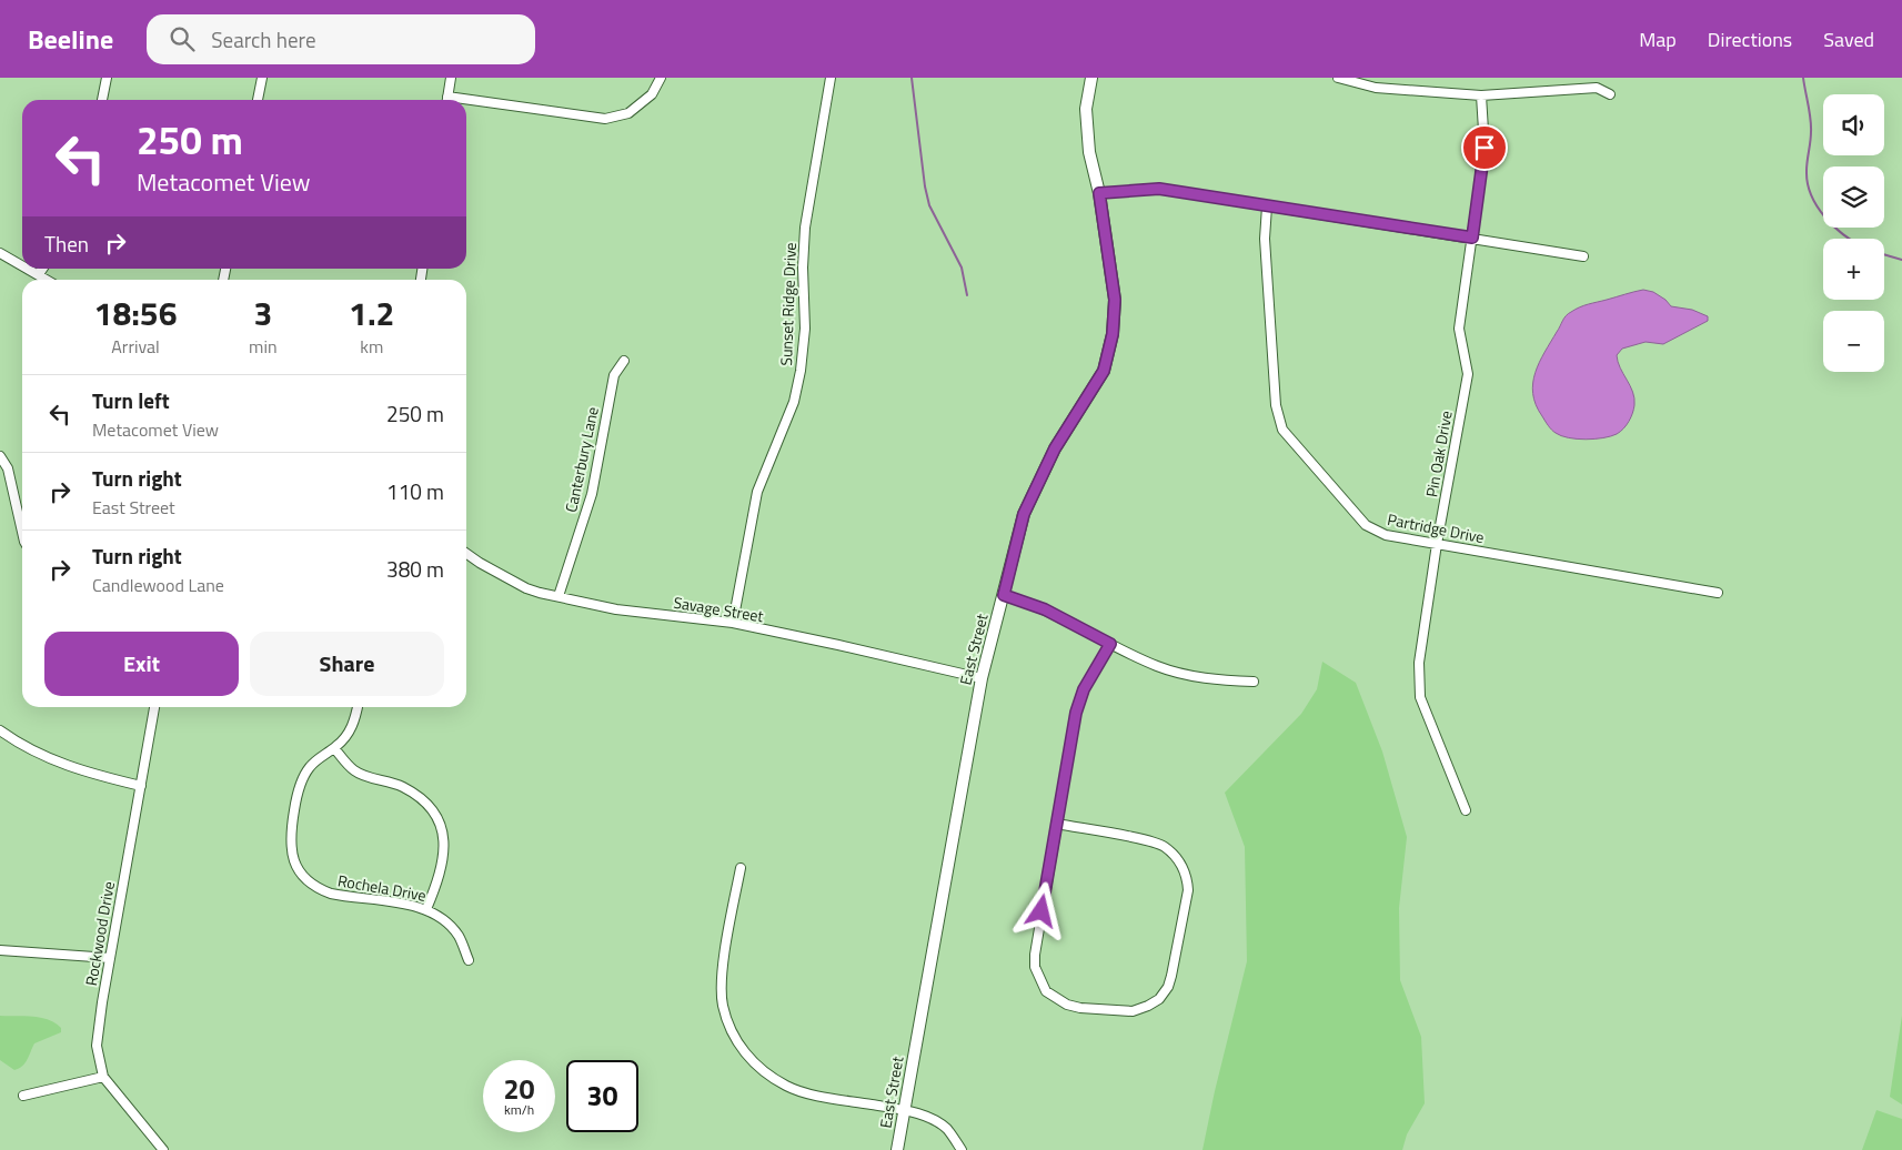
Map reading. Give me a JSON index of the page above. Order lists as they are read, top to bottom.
{
  "streets": {
    "street": [
      "Sunset Ridge Drive",
      "Pin Oak Drive",
      "Canterbury Lane",
      "Partridge Drive",
      "Savage Street",
      "East Street",
      "Rochela Drive",
      "Rockwood Drive"
    ]
  },
  "crossings": [
    ["Sunset Ridge Drive", "Savage Street"],
    ["Pin Oak Drive", "Partridge Drive"],
    ["Canterbury Lane", "Savage Street"],
    ["Savage Street", "East Street"]
  ],
  "page": {
    "header": "Beeline",
    "search": "Search here",
    "nav": ["Map", "Directions", "Saved"],
    "map_buttons": ["+", "−"],
    "turn": ["250 m", "Metacomet View"],
    "then": "Then",
    "eta": [
      "18:56",
      "Arrival",
      "3",
      "min",
      "1.2",
      "km"
    ],
    "list": [
      {
        "name": "Turn left",
        "note": "Metacomet View",
        "value": "250 m"
      },
      {
        "name": "Turn right",
        "note": "East Street",
        "value": "110 m"
      },
      {
        "name": "Turn right",
        "note": "Candlewood Lane",
        "value": "380 m"
      }
    ],
    "buttons": ["Exit", "Share"],
    "speed": "20 km/h",
    "limit": "30"
  }
}
